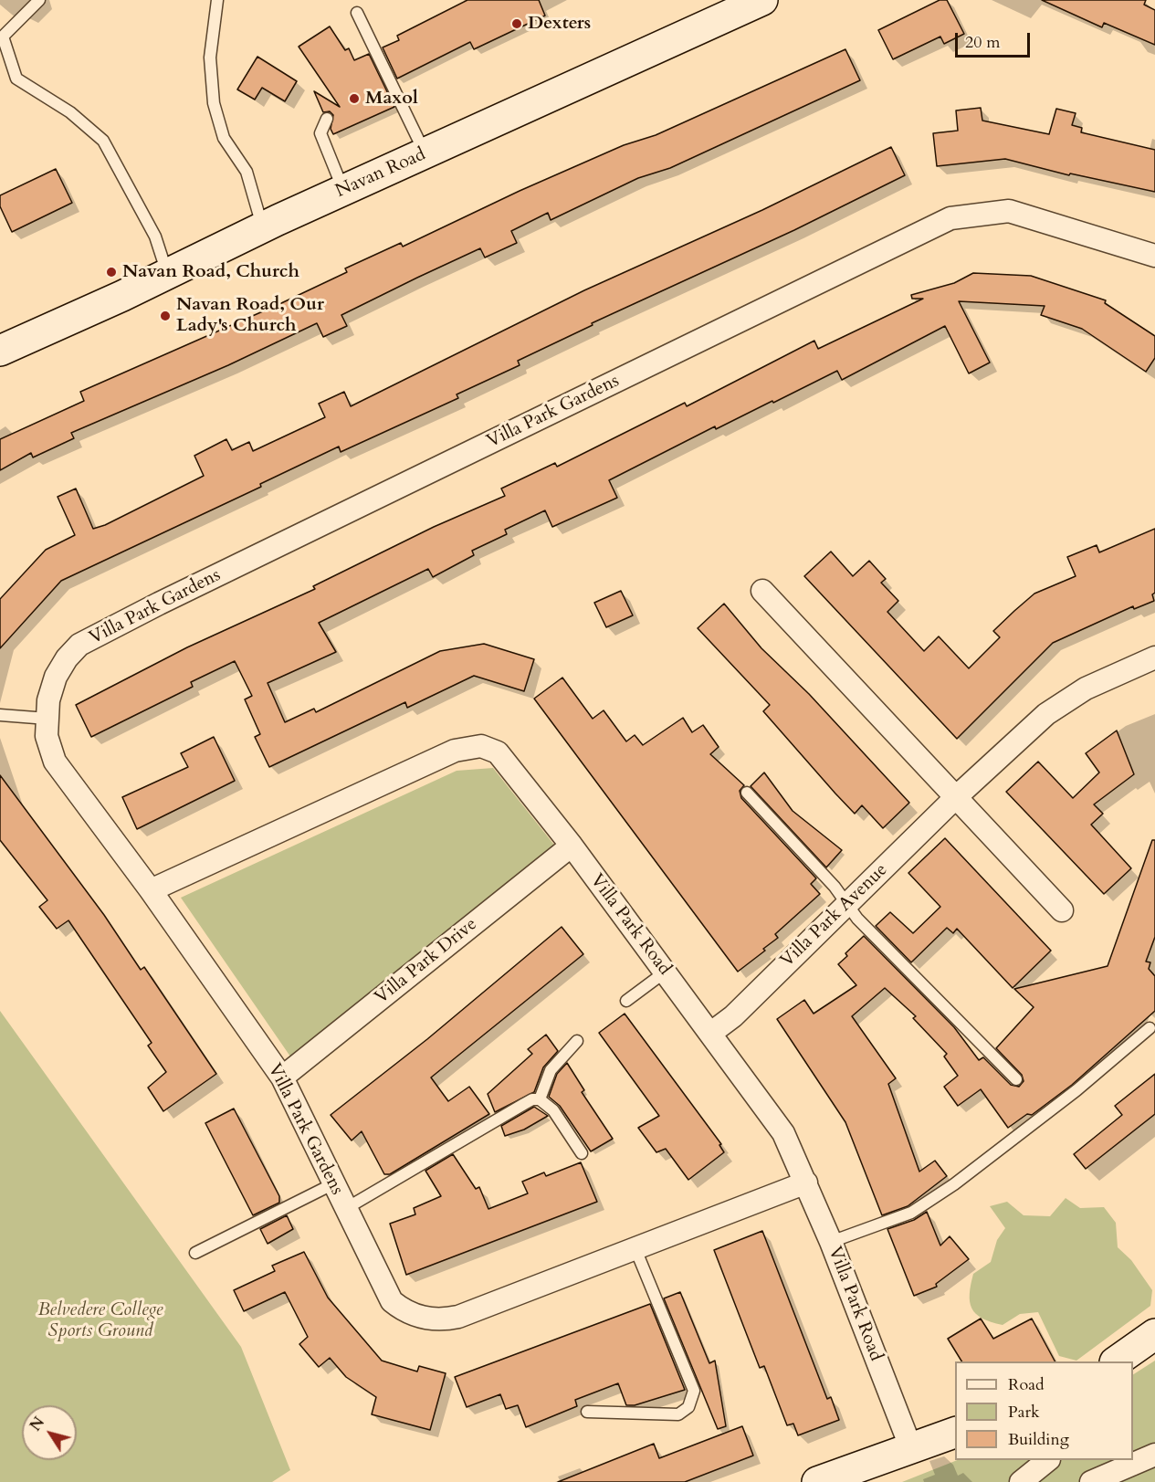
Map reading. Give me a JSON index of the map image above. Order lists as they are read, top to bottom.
{
  "streets": {
    "main road": ["Navan Road"],
    "street": [
      "Villa Park Gardens",
      "Villa Park Avenue",
      "Villa Park Road",
      "Villa Park Drive"
    ]
  },
  "crossings": [
    ["Villa Park Gardens", "Villa Park Road"],
    ["Villa Park Gardens", "Villa Park Drive"],
    ["Villa Park Avenue", "Villa Park Road"],
    ["Villa Park Road", "Villa Park Drive"]
  ],
  "parks": ["Belvedere College Sports Ground"],
  "places": [
    "Dexters",
    "Maxol",
    "Navan Road, Church",
    "Navan Road, Our Lady's Church"
  ],
  "legend": ["Road", "Park", "Building"],
  "scale_bar": "20 m",
  "north": "top left"
}
